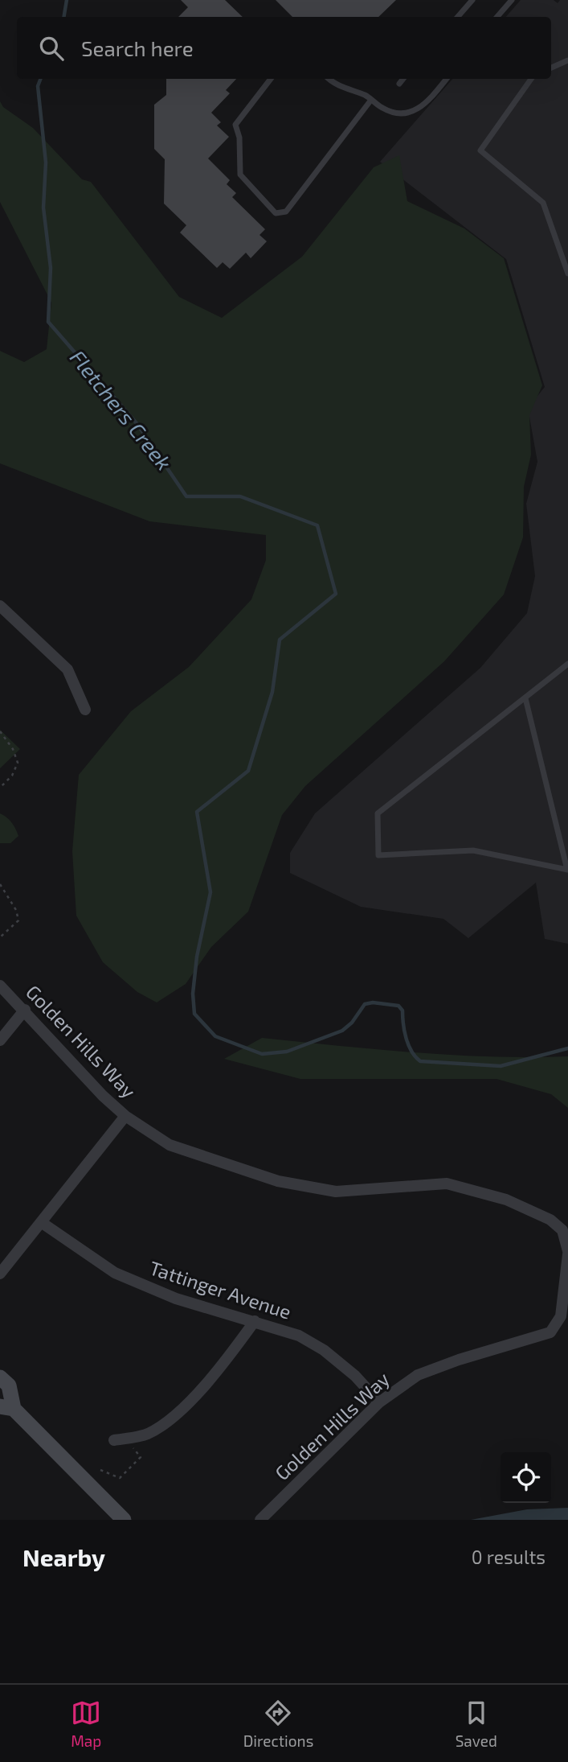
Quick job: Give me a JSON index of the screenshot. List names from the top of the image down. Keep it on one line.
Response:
{"streets":{"street":["Golden Hills Way","Tattinger Avenue"]},"crossings":[["Golden Hills Way","Tattinger Avenue"]],"water":["Fletchers Creek"],"page":{"search":"Search here","heading":["Nearby","0 results"],"nav":["Map","Directions","Saved"]}}
